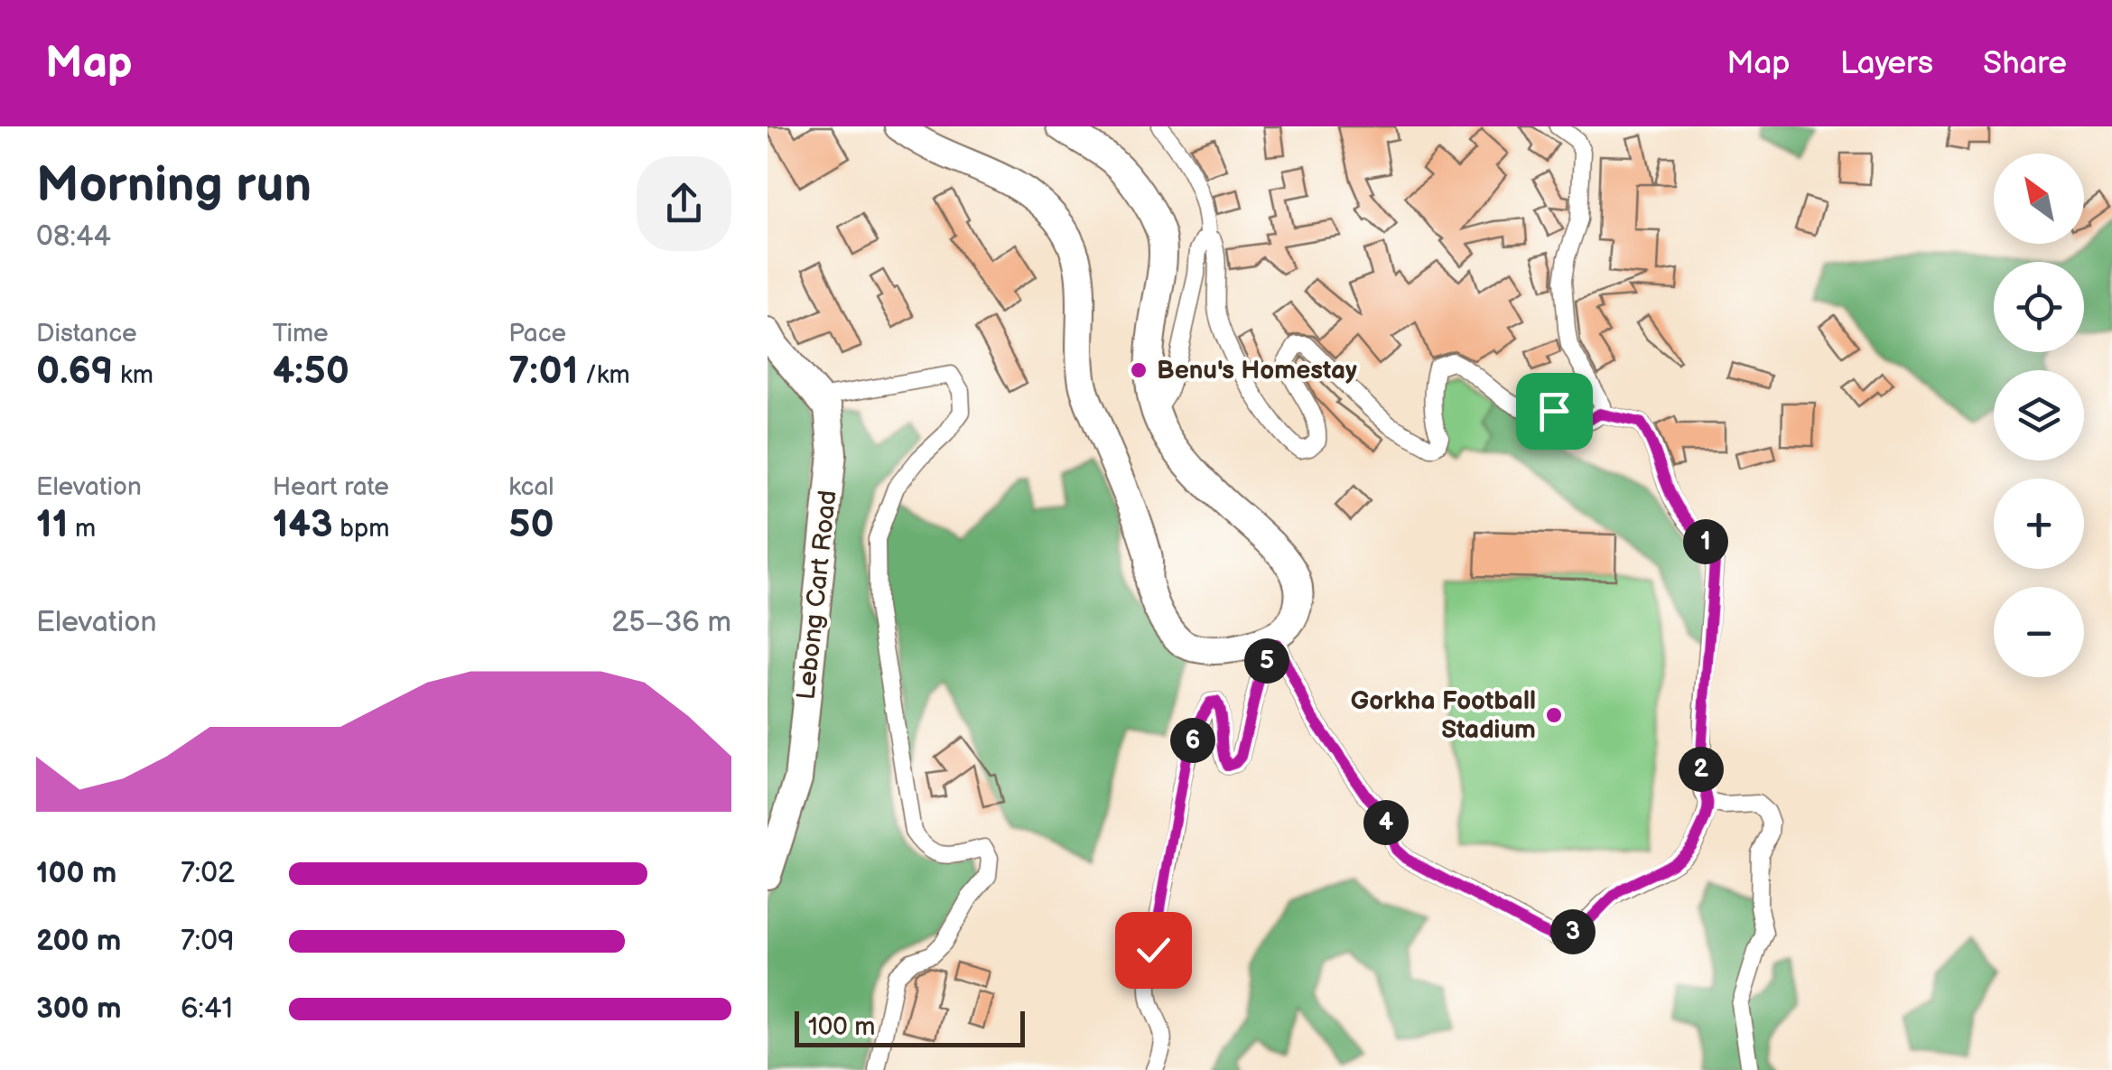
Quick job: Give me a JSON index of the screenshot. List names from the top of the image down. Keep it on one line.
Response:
{"streets":{"highway":["Lebong Cart Road"]},"places":["Benu's Homestay","Gorkha Football Stadium"],"scale_bar":"100 m","north":"top left","page":{"header":"Map","nav":["Map","Layers","Share"],"heading":["Morning run","08:44"],"map_buttons":["+","−"],"stats":[["Distance","0.69 km"],["Time","4:50"],["Pace","7:01 /km"],["Elevation","11 m"],["Heart rate","143 bpm"],["kcal","50"]],"pins":["1","5","6","2","4","3"],"chart":["Elevation","25–36 m"],"list":[{"name":"100 m","note":"7:02"},{"name":"200 m","note":"7:09"},{"name":"300 m","note":"6:41"}],"scale":"100 m"}}
